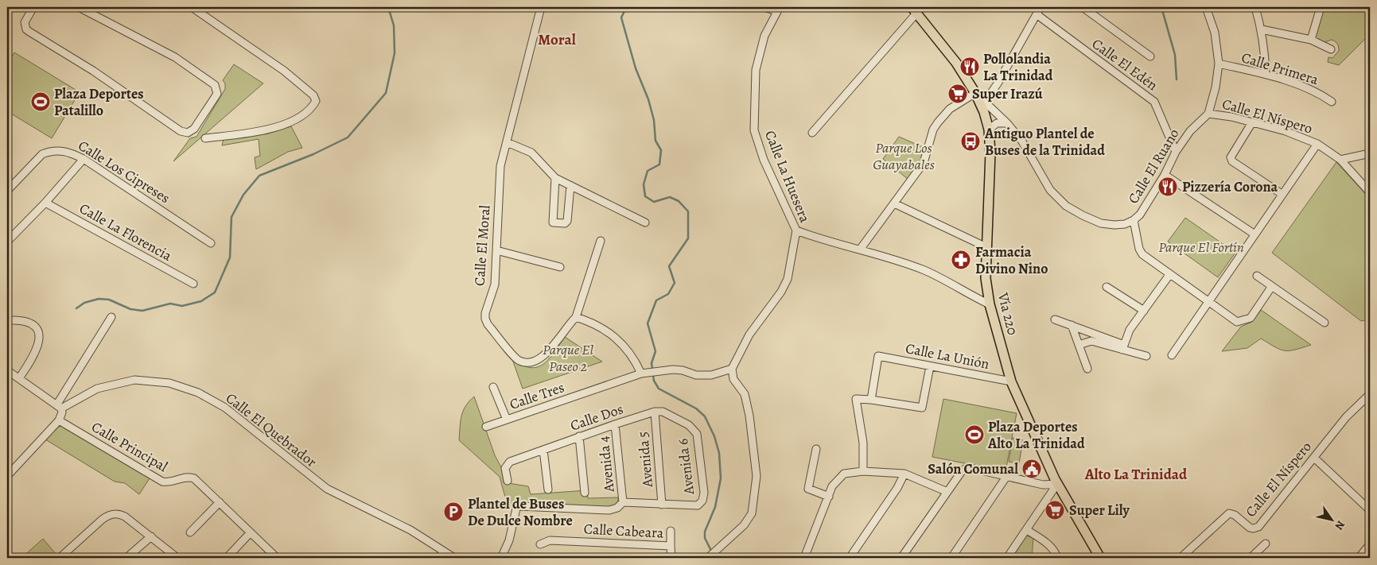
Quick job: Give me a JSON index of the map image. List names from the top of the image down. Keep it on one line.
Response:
{"streets":{"main road":["Vía 220"],"street":["Calle El Edén","Calle Primera","Calle El Níspero","Calle El Ruano","Calle Los Cipreses","Calle La Huesera","Calle La Florencia","Calle El Moral","Calle La Unión","Calle Tres","Calle Dos","Calle El Quebrador","Calle Principal","Avenida 5","Avenida 4","Avenida 6","Calle Cabeara"]},"crossings":[["Calle El Edén","Calle El Ruano"],["Calle El Níspero","Calle El Ruano"],["Calle El Ruano","Vía 220"],["Vía 220","Calle La Unión"],["Calle Dos","Avenida 5"],["Calle Dos","Avenida 4"],["Calle Dos","Avenida 6"],["Avenida 5","Avenida 6"]],"districts":["Moral","Alto La Trinidad"],"parks":["Parque Los Guayabales","Parque El Fortín","Parque El Paseo 2"],"places":{"restaurant":["Pollolandia La Trinidad","Pizzería Corona"],"supermarket":["Super Irazú","Super Lily"],"sports":["Plaza Deportes Patalillo","Plaza Deportes Alto La Trinidad"],"bus stop":["Antiguo Plantel de Buses de la Trinidad"],"pharmacy":["Farmacia Divino Nino"],"public building":["Salón Comunal"],"parking":["Plantel de Buses De Dulce Nombre"]},"north":"bottom right"}
